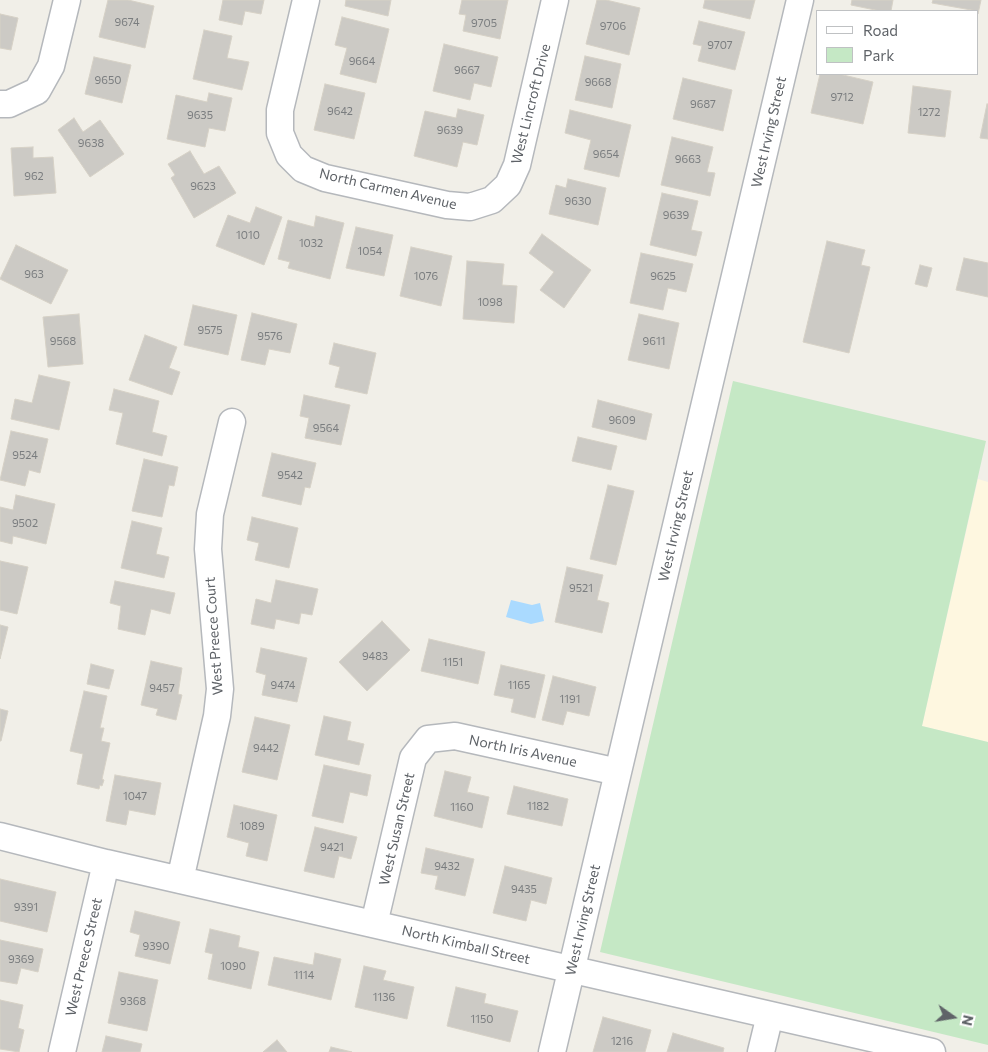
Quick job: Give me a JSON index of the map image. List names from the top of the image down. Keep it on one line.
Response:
{"streets":{"street":["West Lincroft Drive","West Irving Street","North Carmen Avenue","West Preece Court","North Iris Avenue","West Susan Street","North Kimball Street","West Preece Street"]},"crossings":[["West Lincroft Drive","North Carmen Avenue"],["West Irving Street","North Iris Avenue"],["West Irving Street","North Kimball Street"],["West Preece Court","North Kimball Street"],["North Iris Avenue","West Susan Street"],["West Susan Street","North Kimball Street"],["North Kimball Street","West Preece Street"]],"house_numbers":["9674","9705","9706","9707","9664","9667","9650","9668","9712","9687","9642","1272","9635","9639","9638","9654","9663","962","9623","9630","9639","1010","1032","1054","963","1076","9625","1098","9575","9576","9568","9611","9609","9564","9524","9542","9502","9521","9483","1151","9474","1165","9457","1191","9442","1047","1182","1160","1089","9421","9432","9435","9391","9390","9369","1090","1114","1136","9368","1150","1216"],"legend":["Road","Park"],"north":"right"}
